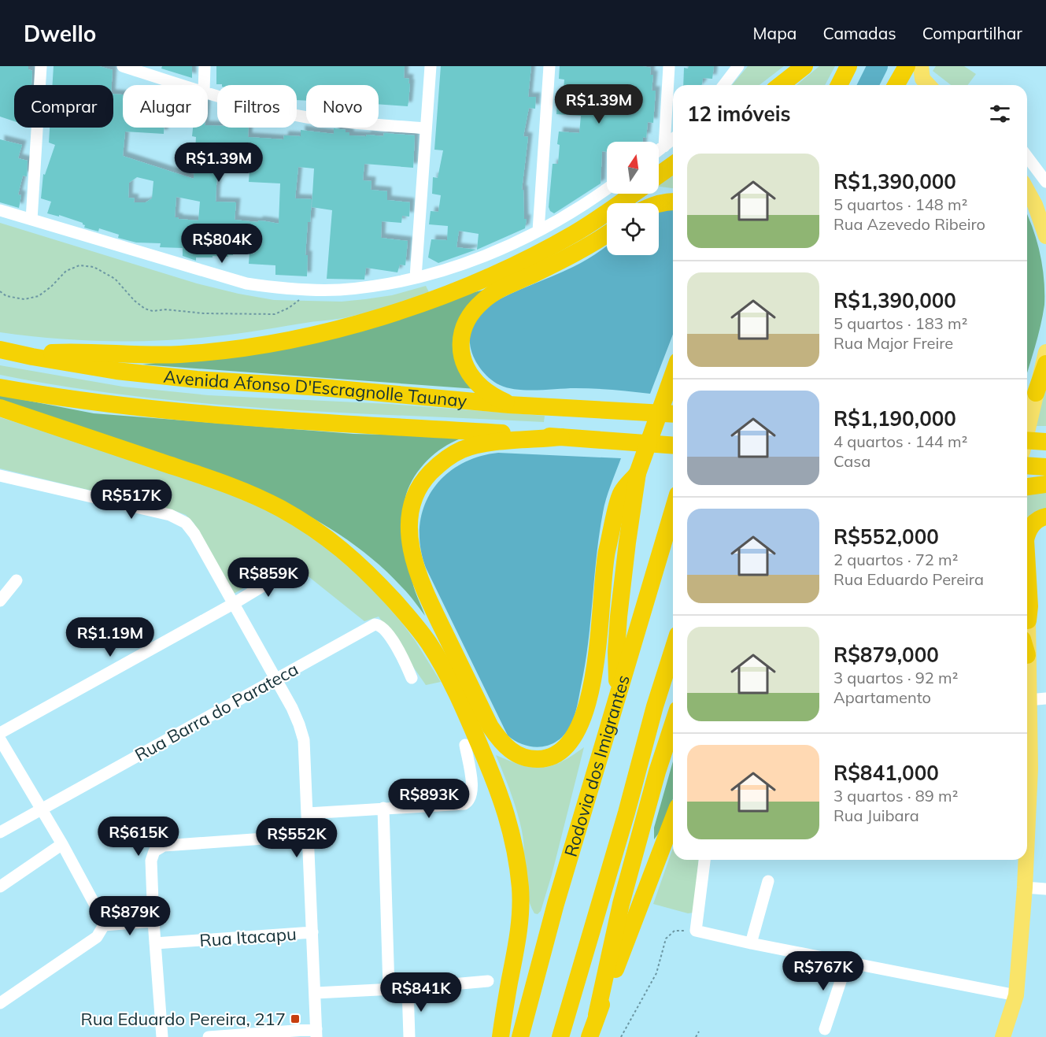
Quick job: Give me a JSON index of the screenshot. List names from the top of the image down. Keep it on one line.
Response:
{"streets":{"highway":["Avenida Afonso D'Escragnolle Taunay","Rodovia dos Imigrantes"],"street":["Rua Barra do Parateca","Rua Itacapu"]},"places":{"transit":["Rua Eduardo Pereira, 217"]},"north":"top","page":{"header":"Dwello","nav":["Mapa","Camadas","Compartilhar"],"price":["R$1.39M","R$1.39M","R$804K","R$517K","R$859K","R$1.19M","R$893K","R$615K","R$552K","R$879K","R$767K","R$841K"],"chip":["Comprar","Alugar","Filtros","Novo"],"heading":"12 imóveis","list":[{"name":"R$1,390,000","note":"5 quartos · 148 m² · Rua Azevedo Ribeiro"},{"name":"R$1,390,000","note":"5 quartos · 183 m² · Rua Major Freire"},{"name":"R$1,190,000","note":"4 quartos · 144 m² · Casa"},{"name":"R$552,000","note":"2 quartos · 72 m² · Rua Eduardo Pereira"},{"name":"R$879,000","note":"3 quartos · 92 m² · Apartamento"},{"name":"R$841,000","note":"3 quartos · 89 m² · Rua Juibara"}]}}
